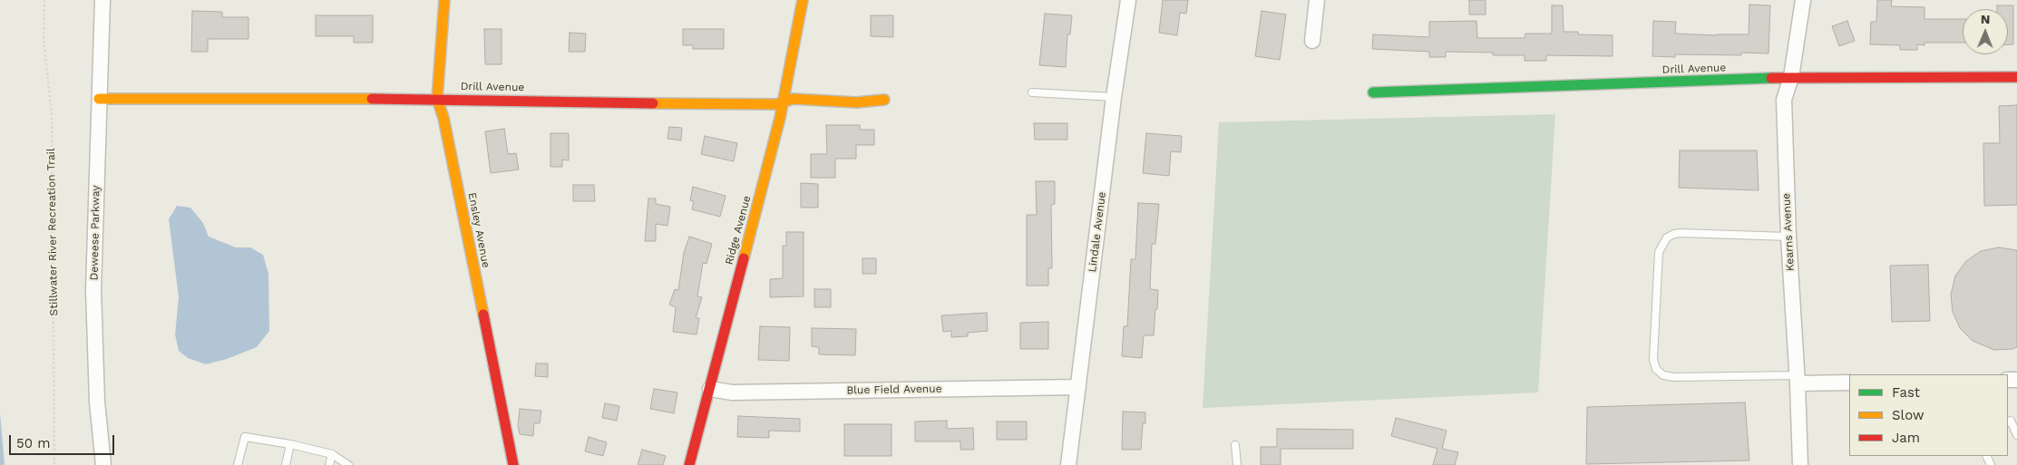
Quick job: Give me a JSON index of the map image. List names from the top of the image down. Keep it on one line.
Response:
{"streets":{"street":["Drill Avenue","Ensley Avenue","Ridge Avenue","Lindale Avenue","Kearns Avenue","Deweese Parkway","Blue Field Avenue"],"path":["Stillwater River Recreation Trail"]},"crossings":[["Drill Avenue","Ensley Avenue"],["Drill Avenue","Ridge Avenue"],["Drill Avenue","Kearns Avenue"],["Drill Avenue","Deweese Parkway"],["Ridge Avenue","Blue Field Avenue"],["Lindale Avenue","Blue Field Avenue"]],"legend":["Fast","Slow","Jam"],"scale_bar":"50 m","north":"top"}
